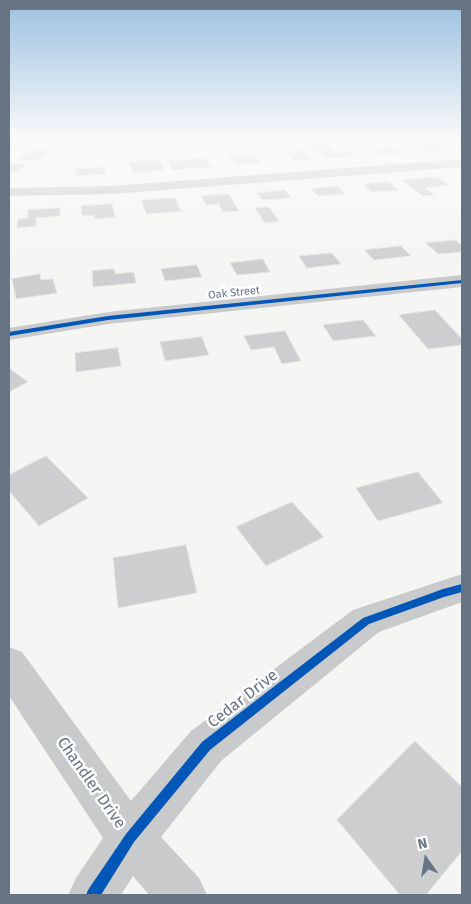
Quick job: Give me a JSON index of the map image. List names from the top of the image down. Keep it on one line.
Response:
{"streets":{"street":["Oak Street","Cedar Drive","Chandler Drive"]},"crossings":[["Cedar Drive","Chandler Drive"]],"north":"top"}
